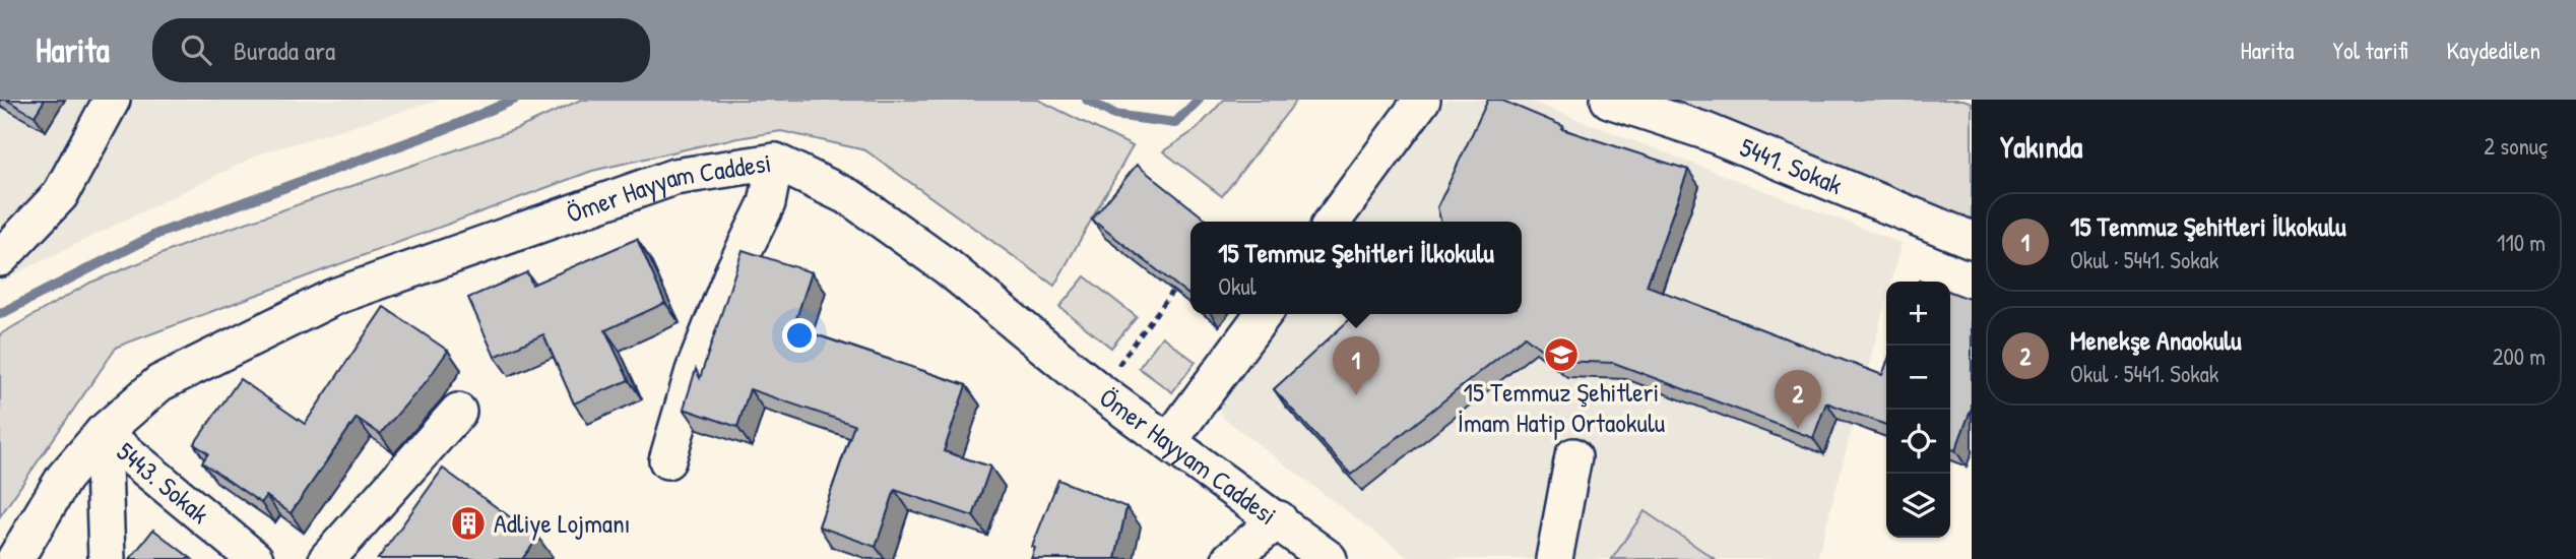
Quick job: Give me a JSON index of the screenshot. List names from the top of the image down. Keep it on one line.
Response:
{"streets":{"street":["5441. Sokak","Ömer Hayyam Caddesi","5443. Sokak"]},"crossings":[["Ömer Hayyam Caddesi","5443. Sokak"]],"places":{"school or university":["15 Temmuz Şehitleri İmam Hatip Ortaokulu"],"building":["Adliye Lojmanı"]},"page":{"header":"Harita","search":"Burada ara","nav":["Harita","Yol tarifi","Kaydedilen"],"heading":["Yakında","2 sonuç"],"list":[{"mark":"1","name":"15 Temmuz Şehitleri İlkokulu","note":"Okul · 5441. Sokak","value":"110 m"},{"mark":"2","name":"Menekşe Anaokulu","note":"Okul · 5441. Sokak","value":"200 m"}],"popup":["15 Temmuz Şehitleri İlkokulu","Okul"],"map_buttons":["+","−"],"pins":["1","2"]}}
